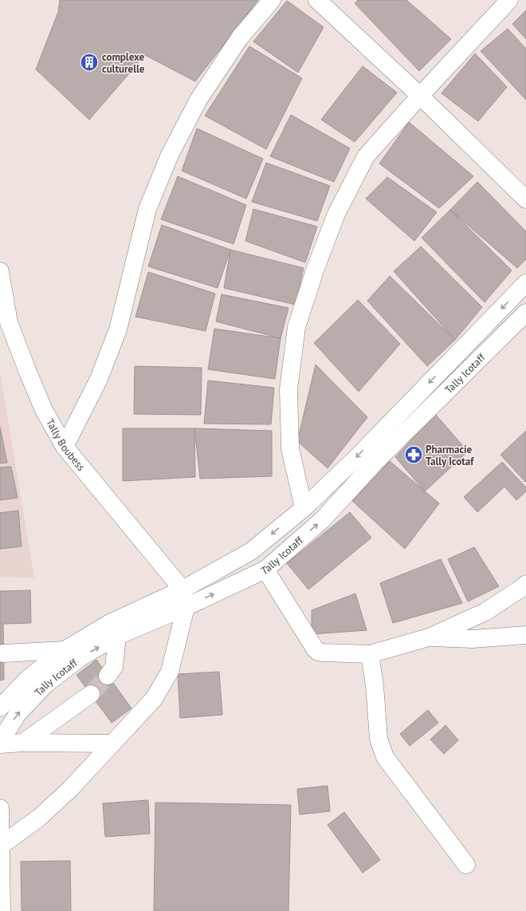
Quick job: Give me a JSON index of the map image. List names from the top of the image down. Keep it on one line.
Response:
{"streets":{"street":["Tally Icotaff","Tally Boubess"]},"crossings":[["Tally Icotaff","Tally Boubess"]],"places":{"building":["complexe culturelle"],"pharmacy":["Pharmacie Tally Icotaf"]}}
